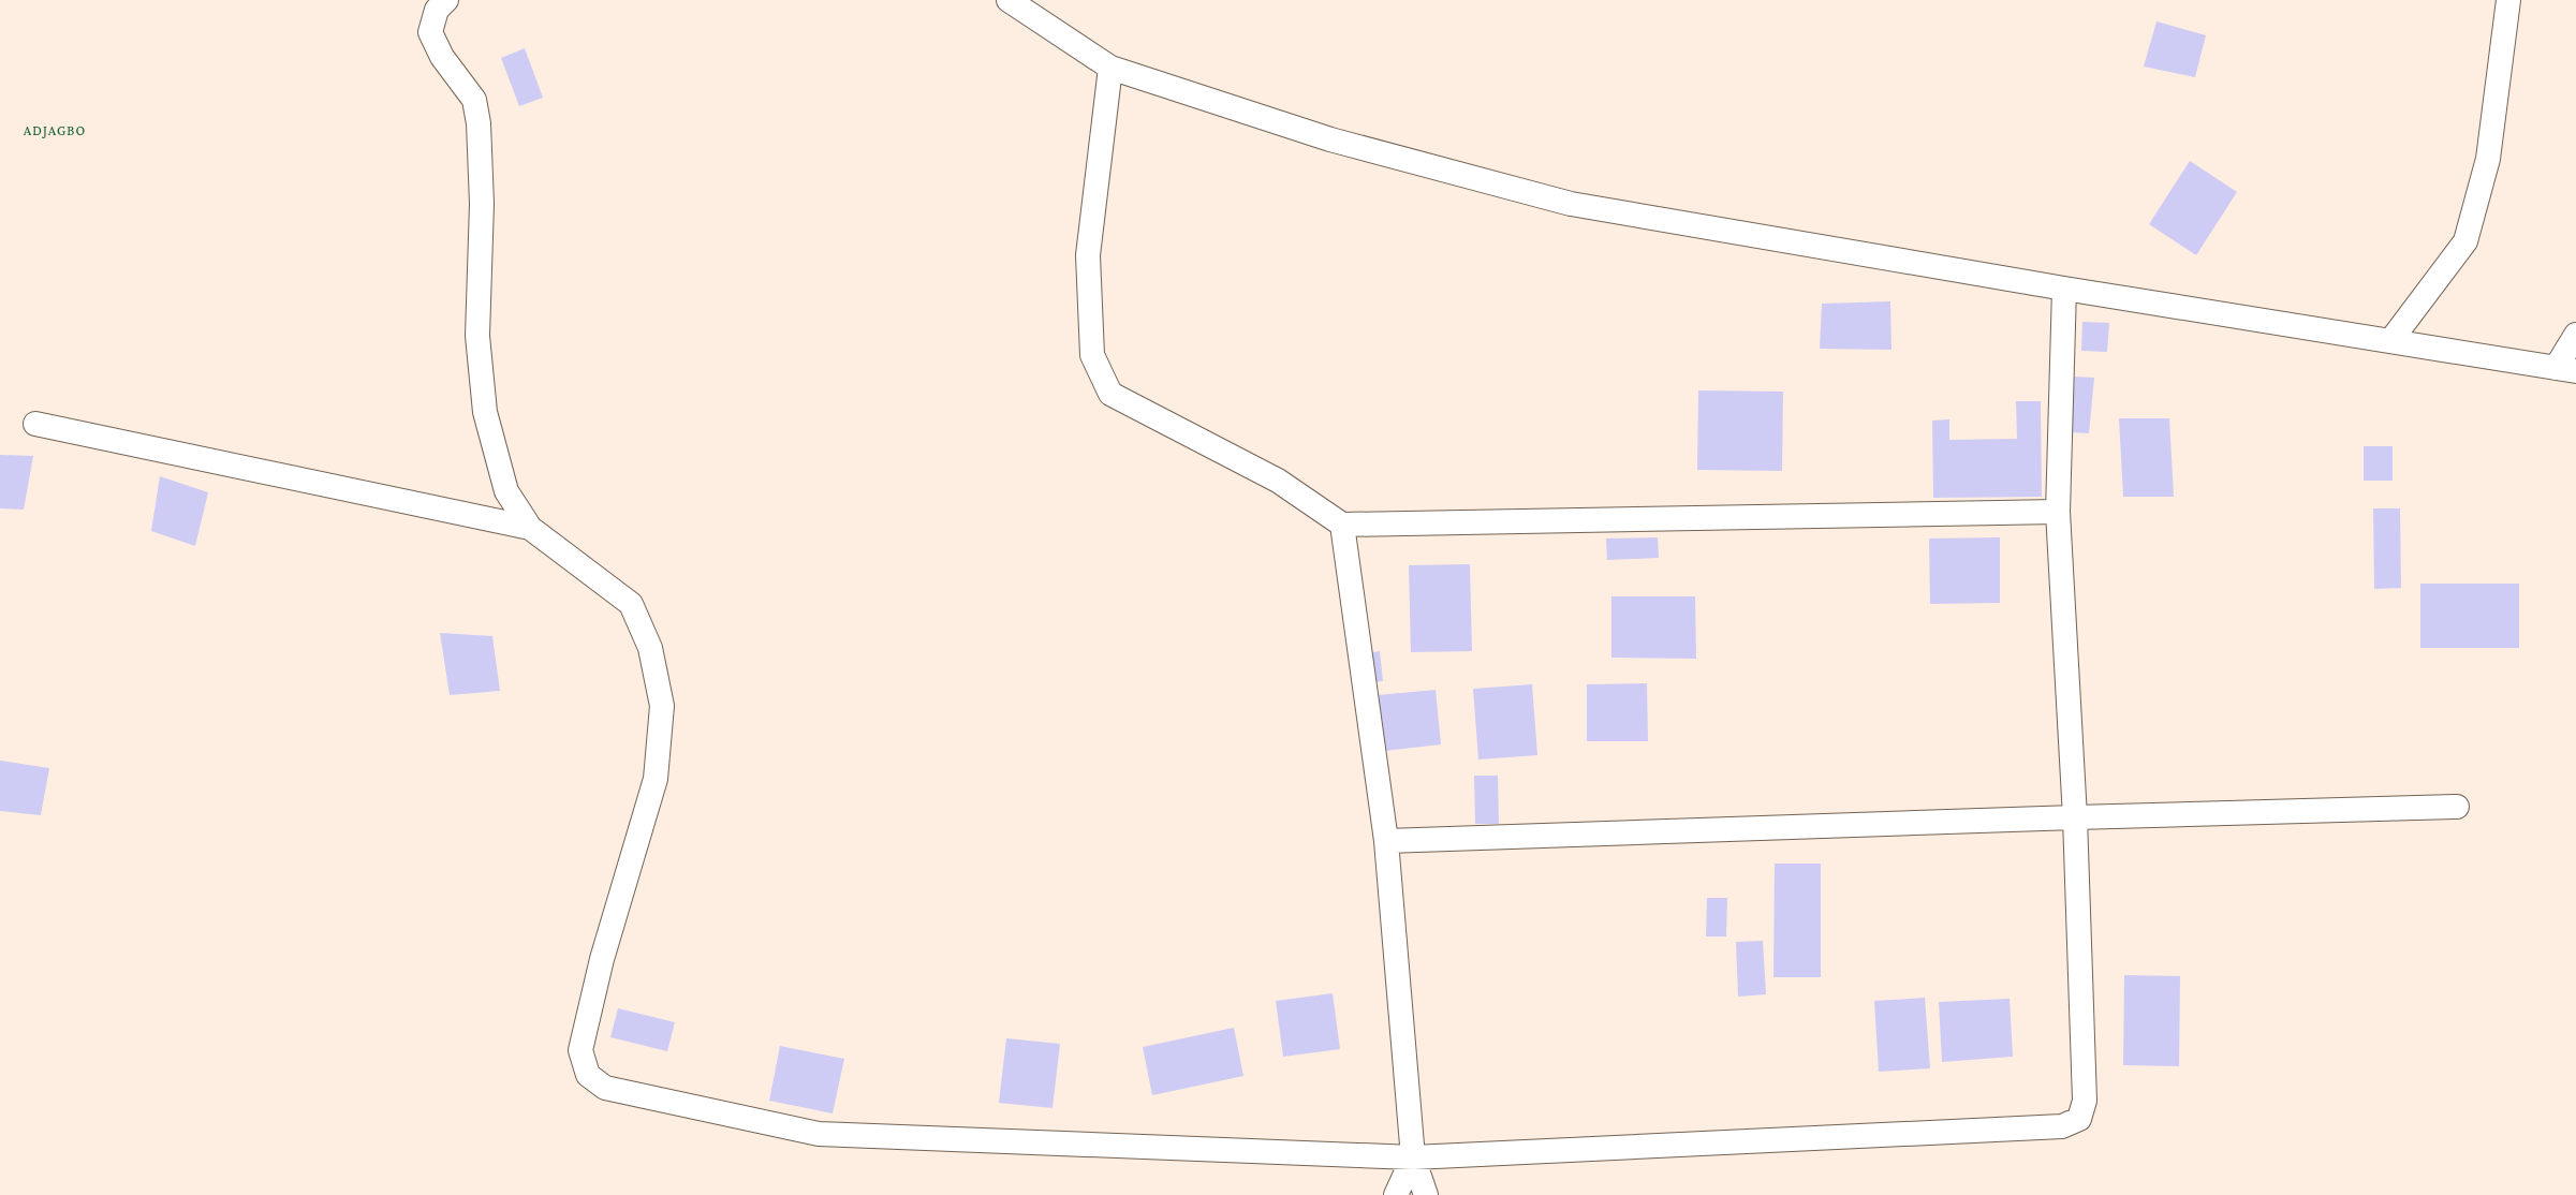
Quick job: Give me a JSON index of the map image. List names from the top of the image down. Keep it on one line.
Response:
{"districts":["ADJAGBO"]}
